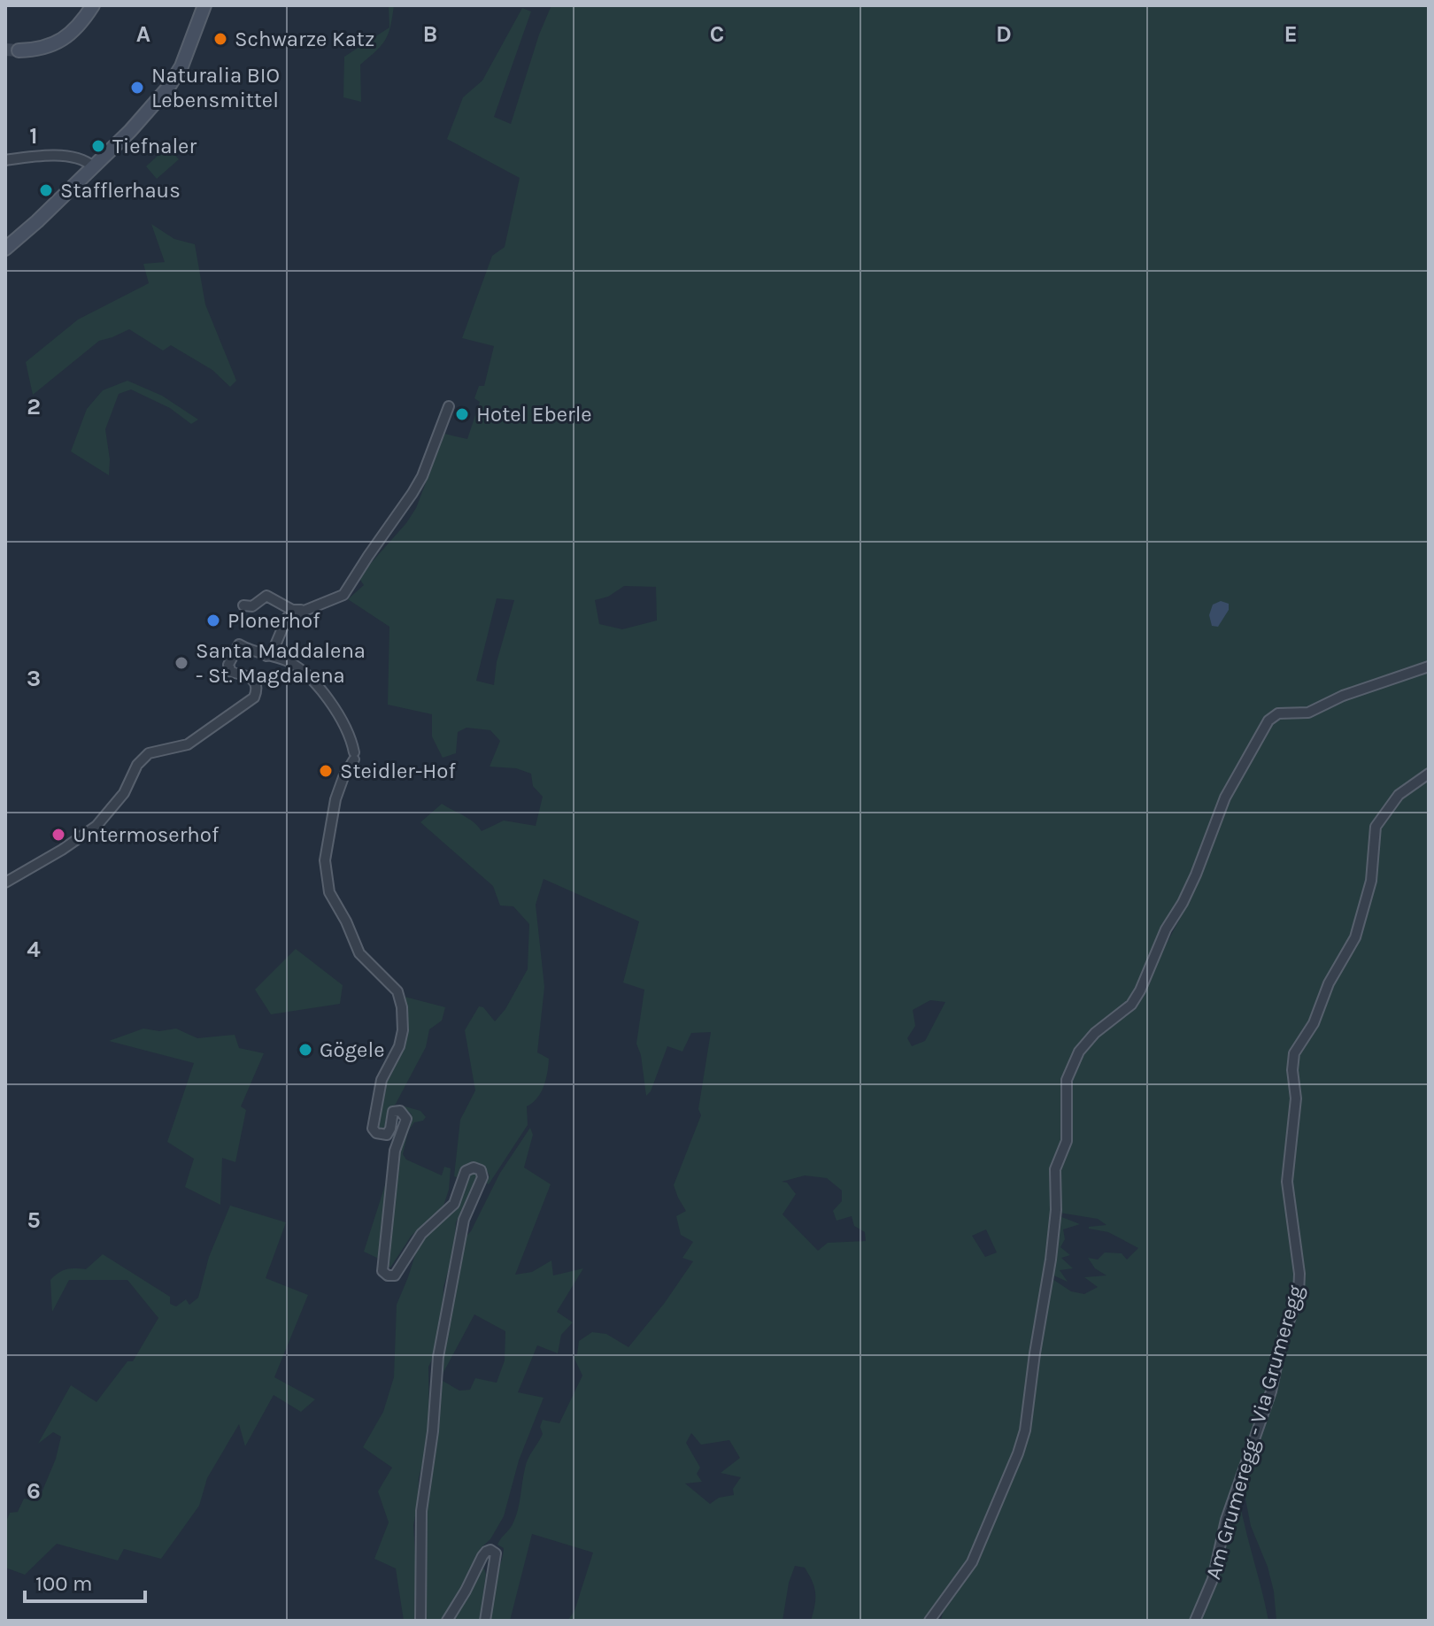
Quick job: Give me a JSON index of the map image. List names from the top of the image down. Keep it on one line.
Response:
{"streets":{"street":["Am Grumeregg - Via Grumeregg"]},"places":["Schwarze Katz","Naturalia BIO Lebensmittel","Tiefnaler","Stafflerhaus","Hotel Eberle","Plonerhof","Santa Maddalena - St. Magdalena","Steidler-Hof","Untermoserhof","Gögele"],"scale_bar":"100 m","grid":{"columns":["A","B","C","D","E"],"rows":["1","2","3","4","5","6"]}}
